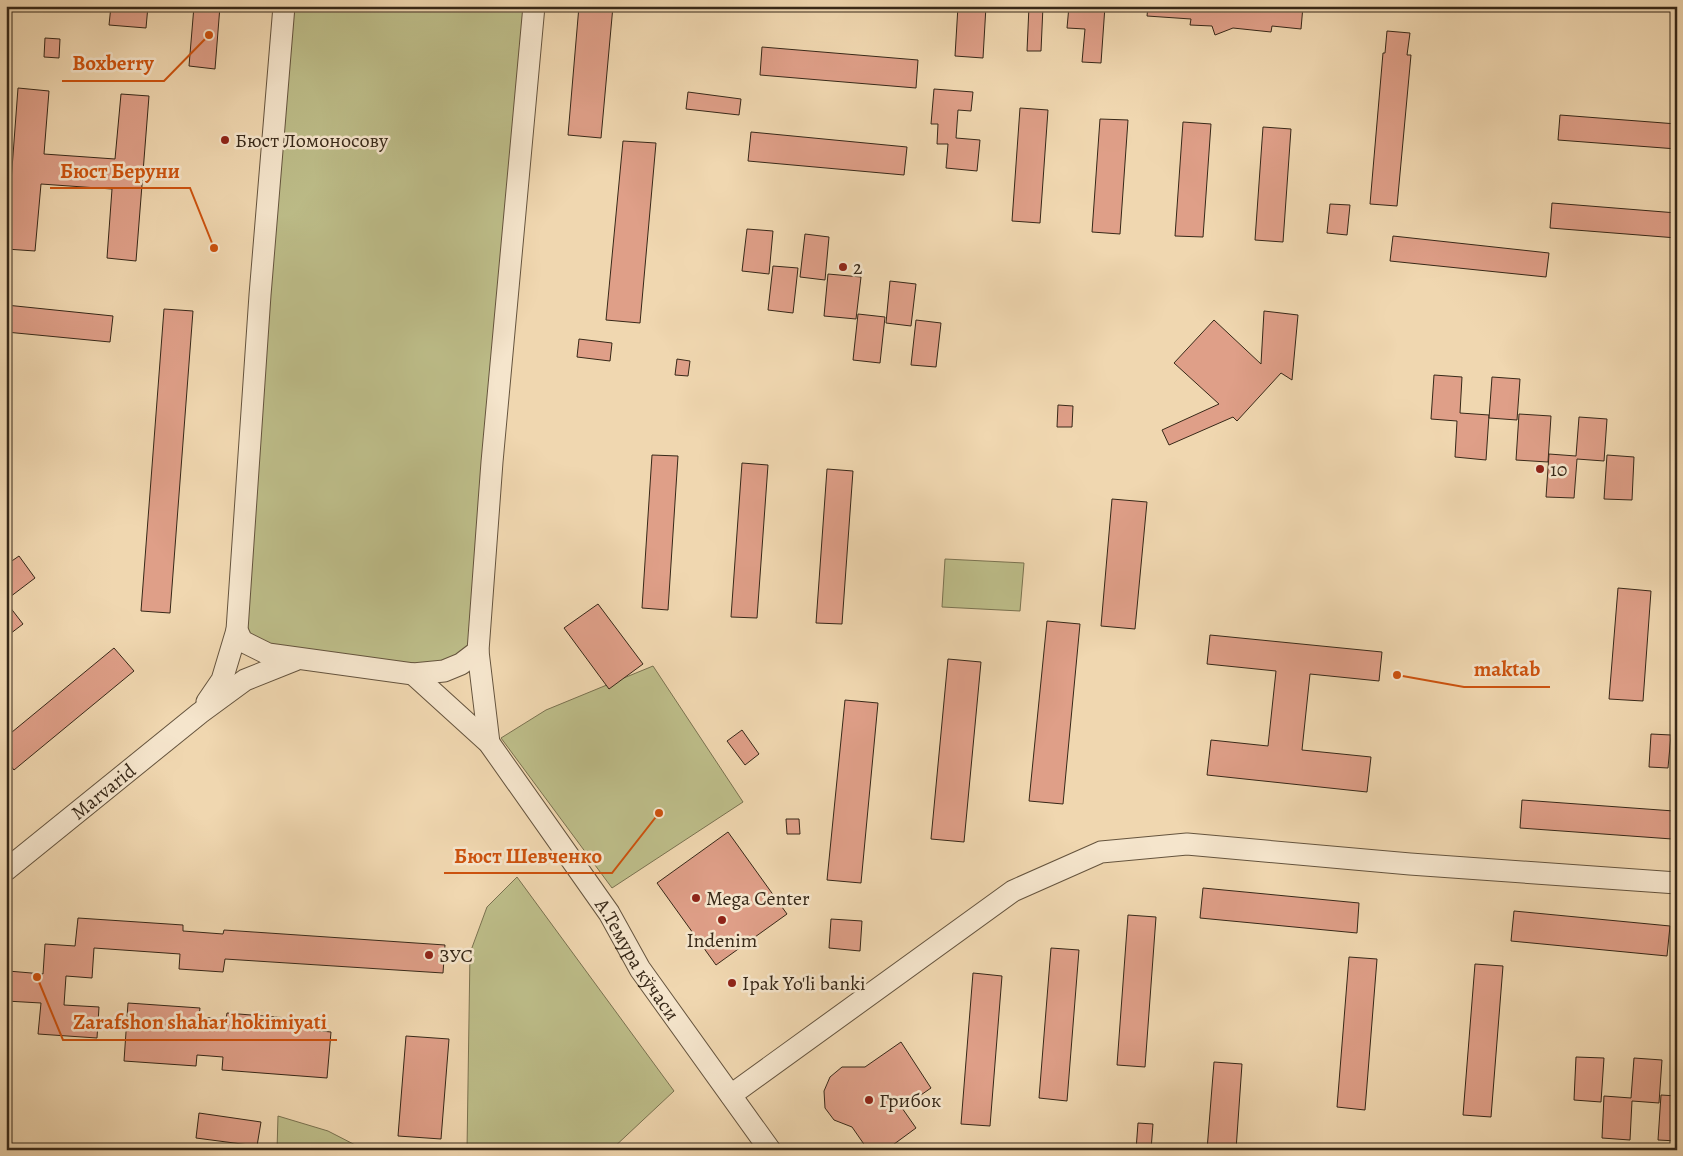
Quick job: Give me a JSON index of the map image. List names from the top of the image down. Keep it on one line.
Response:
{"streets":{"street":["Marvarid","А.Темура кўчаси"]},"places":["Boxberry","Бюст Ломоносову","Бюст Беруни","2","10","maktab","Бюст Шевченко","Mega Center","Indenim","ЗУС","Zarafshon shahar hokimiyati","Ipak Yo'li banki","Грибок"]}
